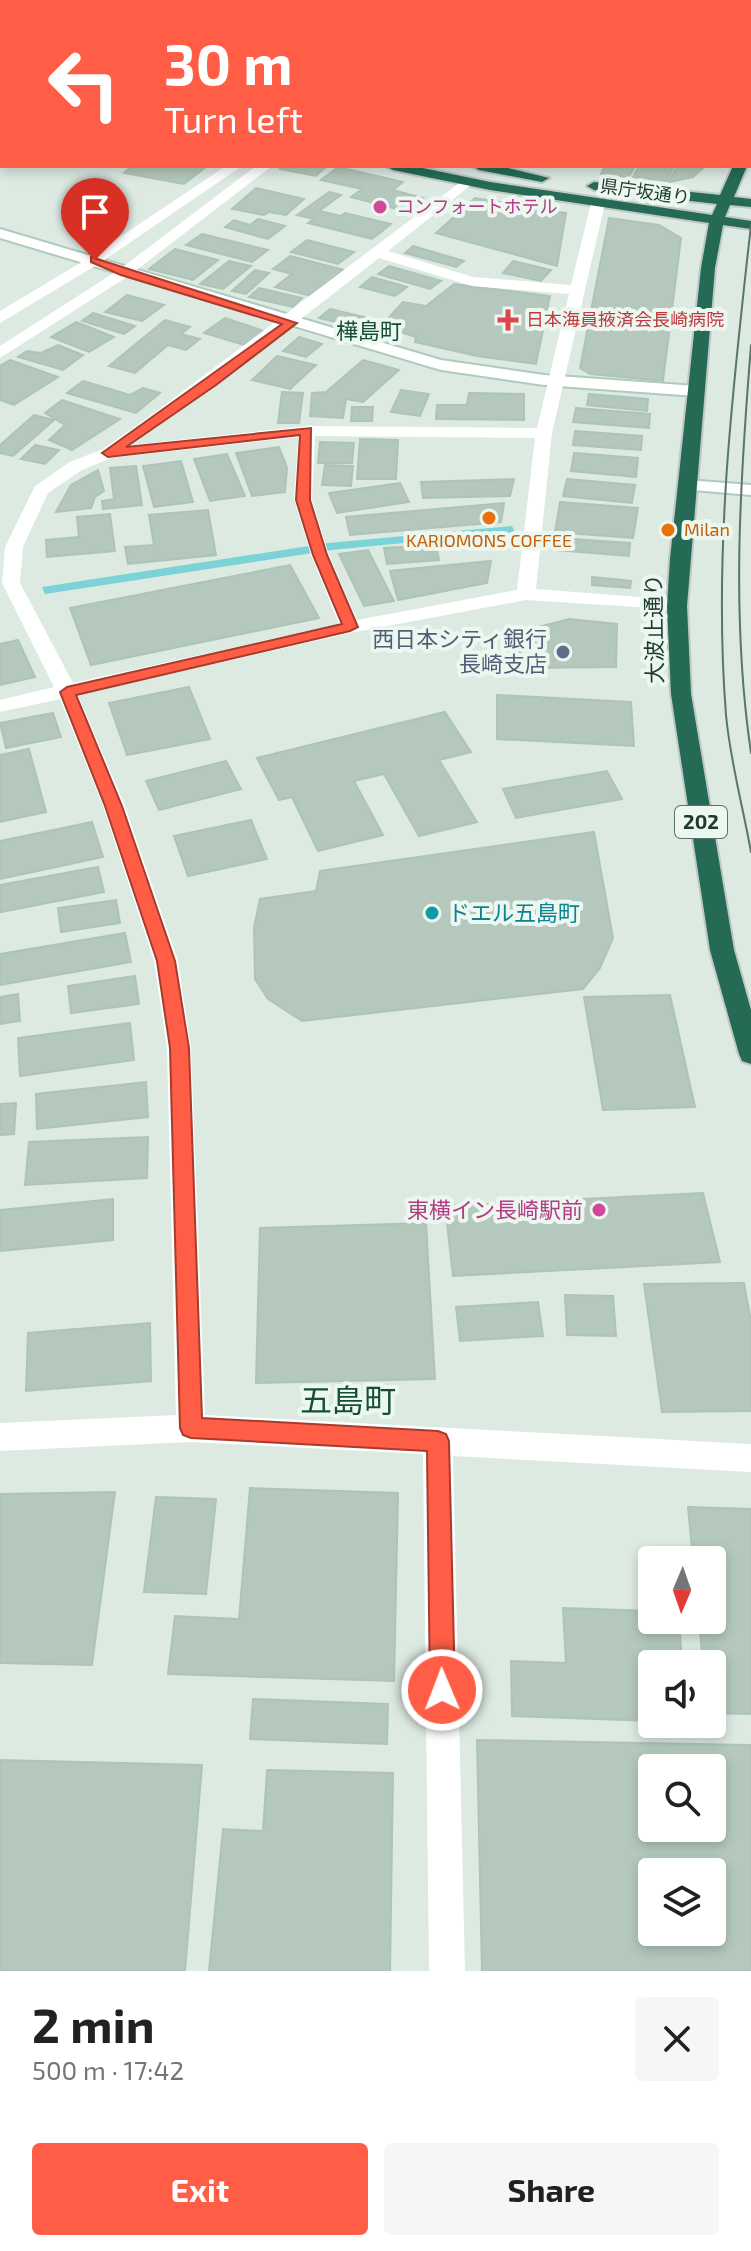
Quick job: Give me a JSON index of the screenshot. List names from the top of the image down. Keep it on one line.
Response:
{"streets":{"highway":["県庁坂通り","大波止通り","202"]},"crossings":[["県庁坂通り","大波止通り"]],"districts":["樺島町","五島町"],"places":{"other":["コンフォートホテル","KARIOMONS COFFEE","Milan","西日本シティ銀行 長崎支店","ドエル五島町","東横イン長崎駅前"],"health":["日本海員掖済会長崎病院"]},"north":"bottom","page":{"turn":["30 m","Turn left"],"heading":["2 min","500 m · 17:42"],"buttons":["Exit","Share"]}}
